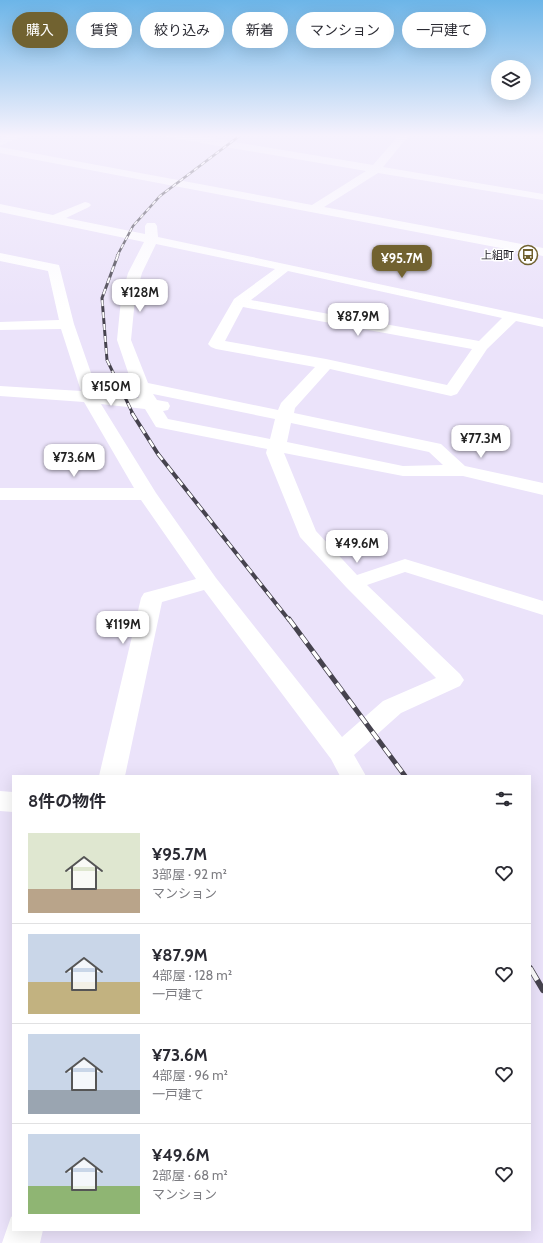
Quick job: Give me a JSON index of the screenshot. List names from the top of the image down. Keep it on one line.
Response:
{"places":{"bus stop":["上組町"]},"page":{"chip":["購入","賃貸","絞り込み","新着","マンション","一戸建て"],"price":["¥95.7M","¥128M","¥87.9M","¥150M","¥77.3M","¥73.6M","¥49.6M","¥119M"],"heading":"8件の物件","list":[{"name":"¥95.7M","note":"3部屋 · 92 m² · マンション"},{"name":"¥87.9M","note":"4部屋 · 128 m² · 一戸建て"},{"name":"¥73.6M","note":"4部屋 · 96 m² · 一戸建て"},{"name":"¥49.6M","note":"2部屋 · 68 m² · マンション"}]}}
